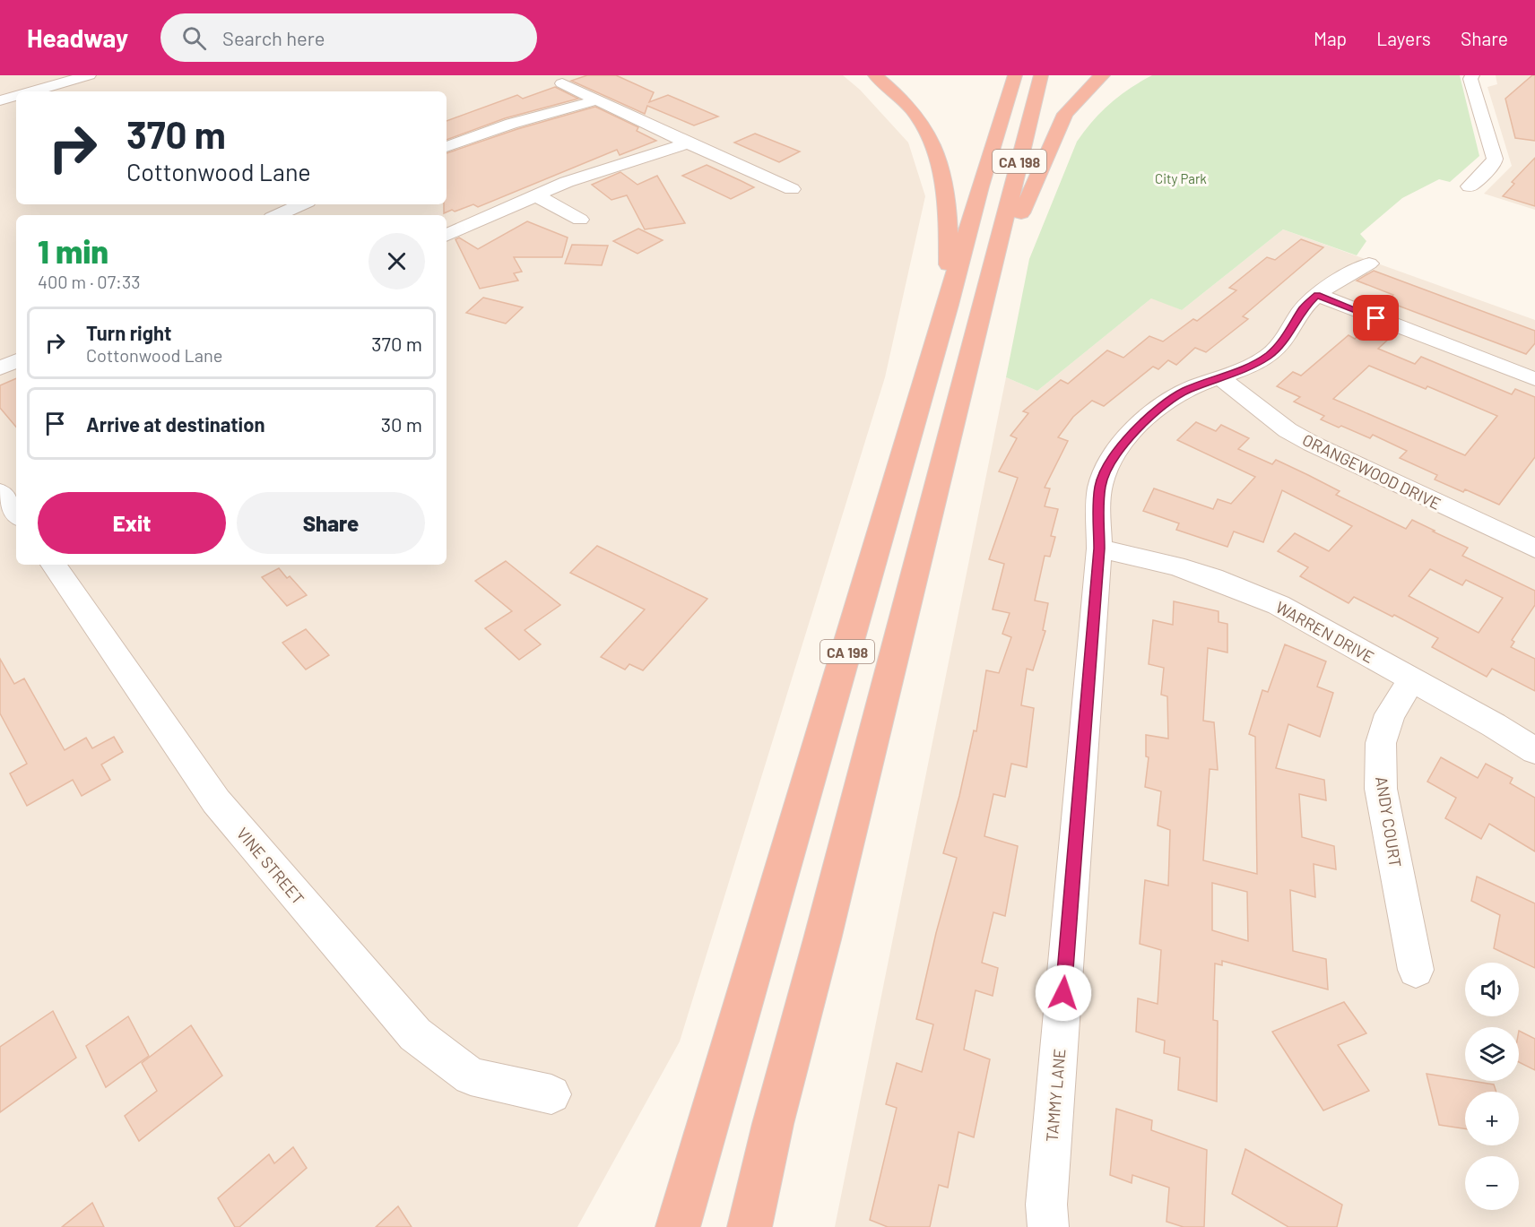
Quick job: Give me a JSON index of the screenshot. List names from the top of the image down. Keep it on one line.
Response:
{"streets":{"highway":["CA 198"],"street":["ORANGEWOOD DRIVE","WARREN DRIVE","ANDY COURT","VINE STREET","TAMMY LANE"]},"crossings":[["ORANGEWOOD DRIVE","TAMMY LANE"],["WARREN DRIVE","ANDY COURT"],["WARREN DRIVE","TAMMY LANE"]],"parks":["City Park"],"page":{"header":"Headway","search":"Search here","nav":["Map","Layers","Share"],"turn":["370 m","Cottonwood Lane"],"heading":["1 min","400 m · 07:33"],"list":[{"name":"Turn right","note":"Cottonwood Lane","value":"370 m"},{"name":"Arrive at destination","value":"30 m"}],"buttons":["Exit","Share"],"map_buttons":["+","−"]}}
